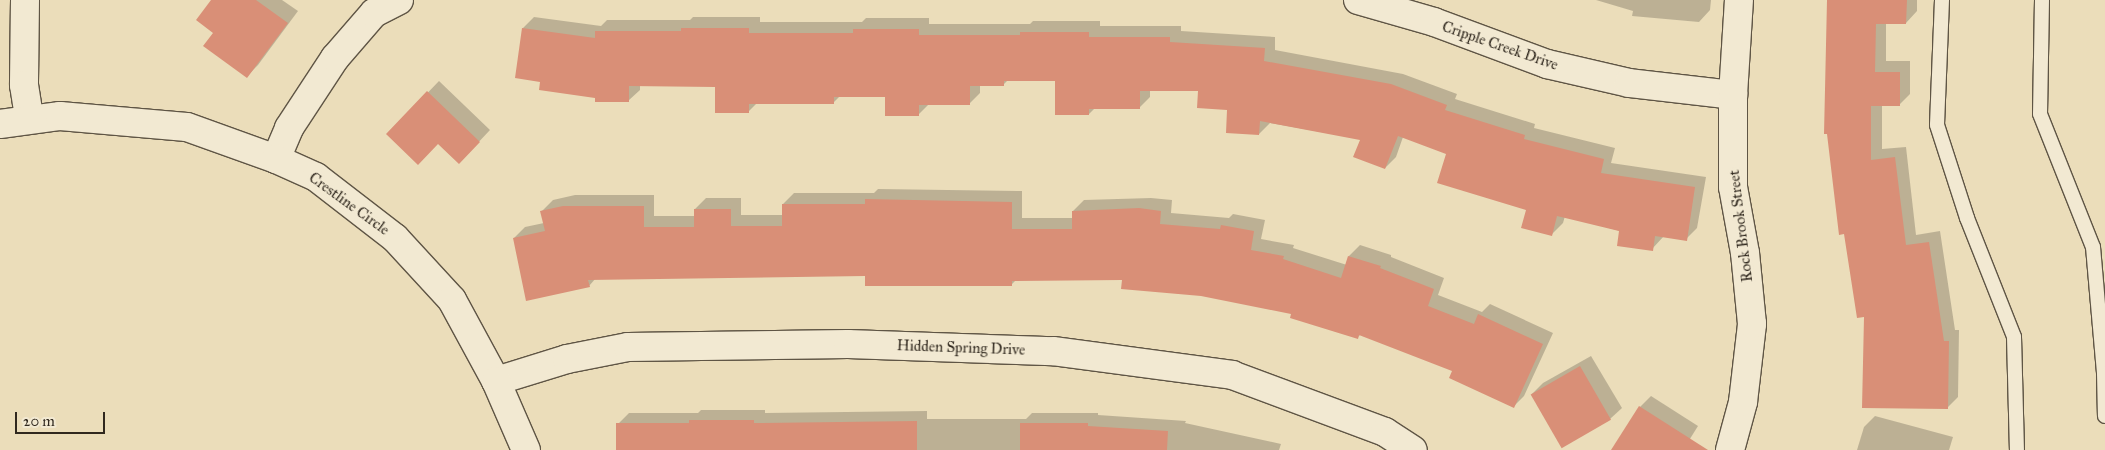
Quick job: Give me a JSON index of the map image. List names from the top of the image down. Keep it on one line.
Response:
{"streets":{"street":["Cripple Creek Drive","Crestline Circle","Rock Brook Street","Hidden Spring Drive"]},"crossings":[["Cripple Creek Drive","Rock Brook Street"],["Crestline Circle","Hidden Spring Drive"]],"scale_bar":"20 m"}
